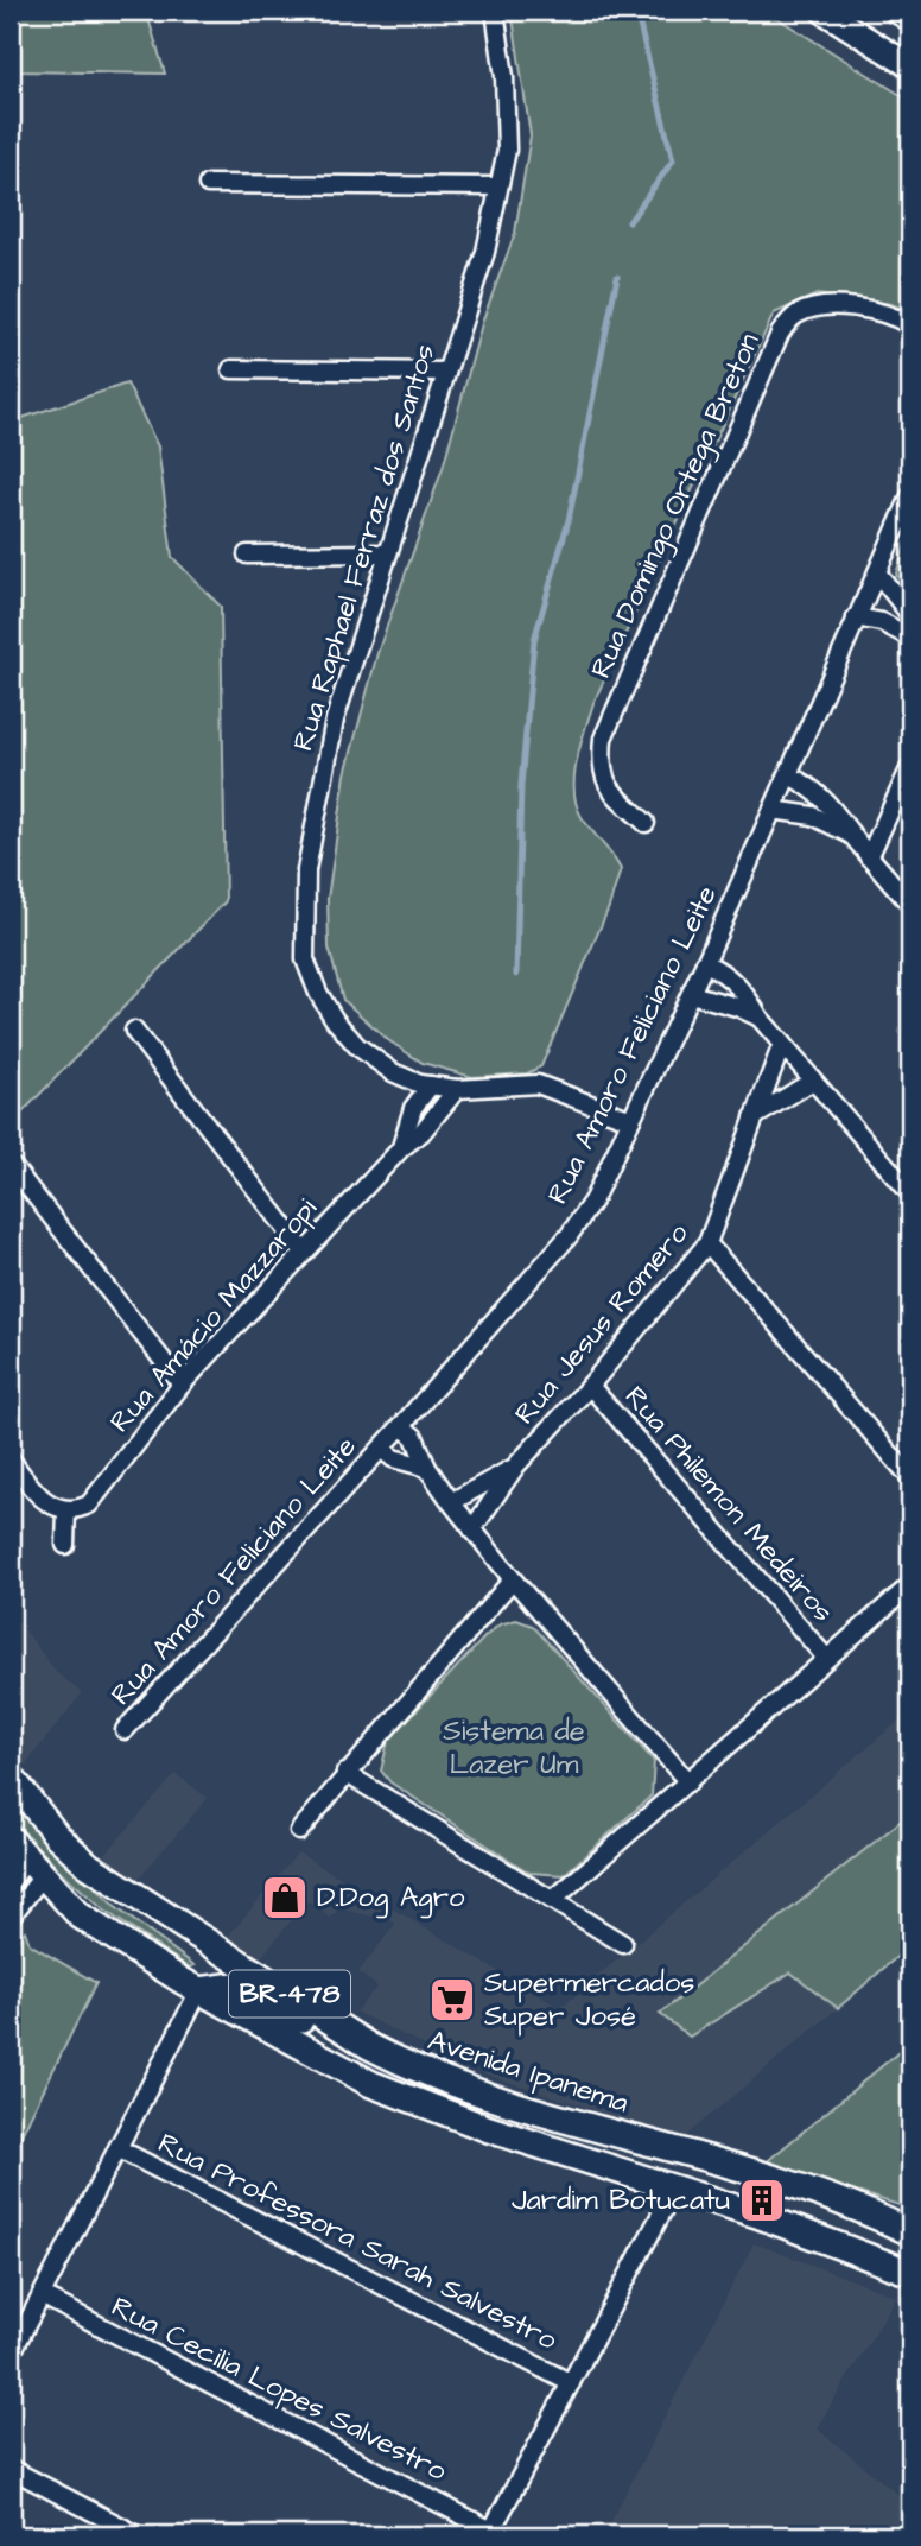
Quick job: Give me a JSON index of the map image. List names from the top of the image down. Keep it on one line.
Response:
{"streets":{"main road":["BR-478","Avenida Ipanema"],"street":["Rua Domingo Ortega Breton","Rua Raphael Ferraz dos Santos","Rua Amoro Feliciano Leite","Rua Amácio Mazzaropi","Rua Jesus Romero","Rua Philemon Medeiros","Rua Professora Sarah Salvestro","Rua Cecilia Lopes Salvestro"]},"crossings":[["Rua Raphael Ferraz dos Santos","Rua Amoro Feliciano Leite"],["Rua Raphael Ferraz dos Santos","Rua Amácio Mazzaropi"],["Rua Jesus Romero","Rua Philemon Medeiros"]],"parks":["Sistema de Lazer Um"],"places":{"shop":["D.Dog Agro"],"supermarket":["Supermercados Super José"],"building":["Jardim Botucatu"]}}
